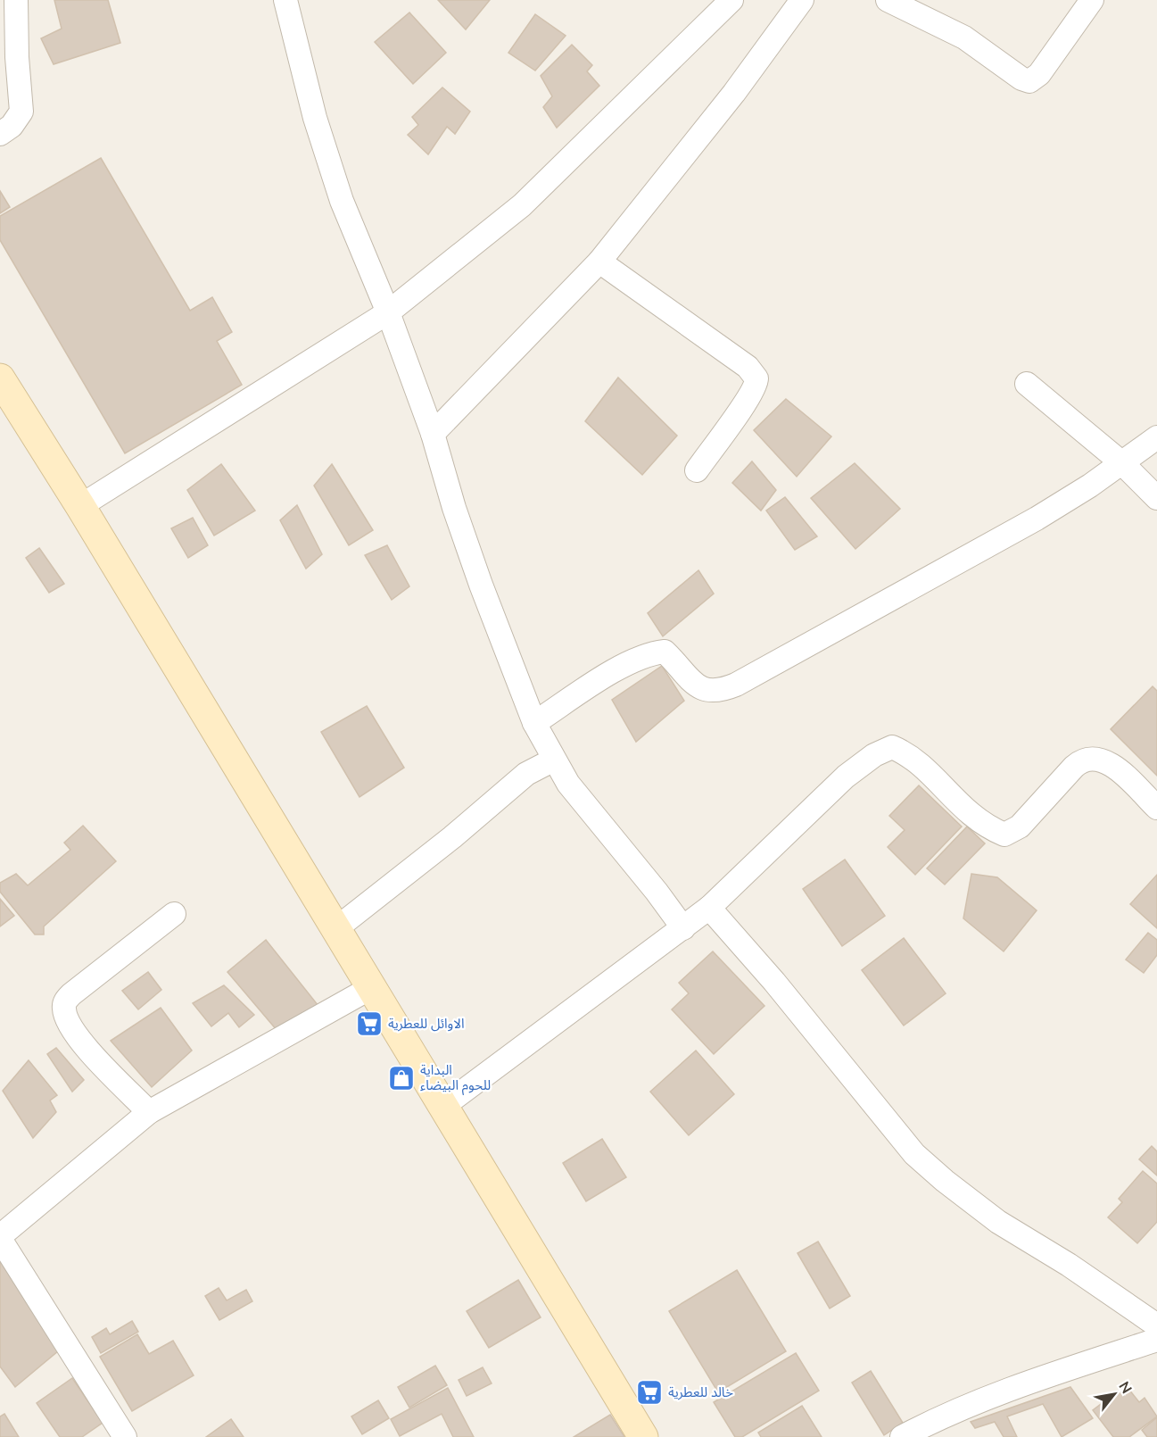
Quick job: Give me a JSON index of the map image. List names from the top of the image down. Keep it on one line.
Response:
{"places":{"supermarket":["الاوائل للعطرية","خالد للعطرية"],"shop":["البداية للحوم البيضاء"]},"north":"top right"}
